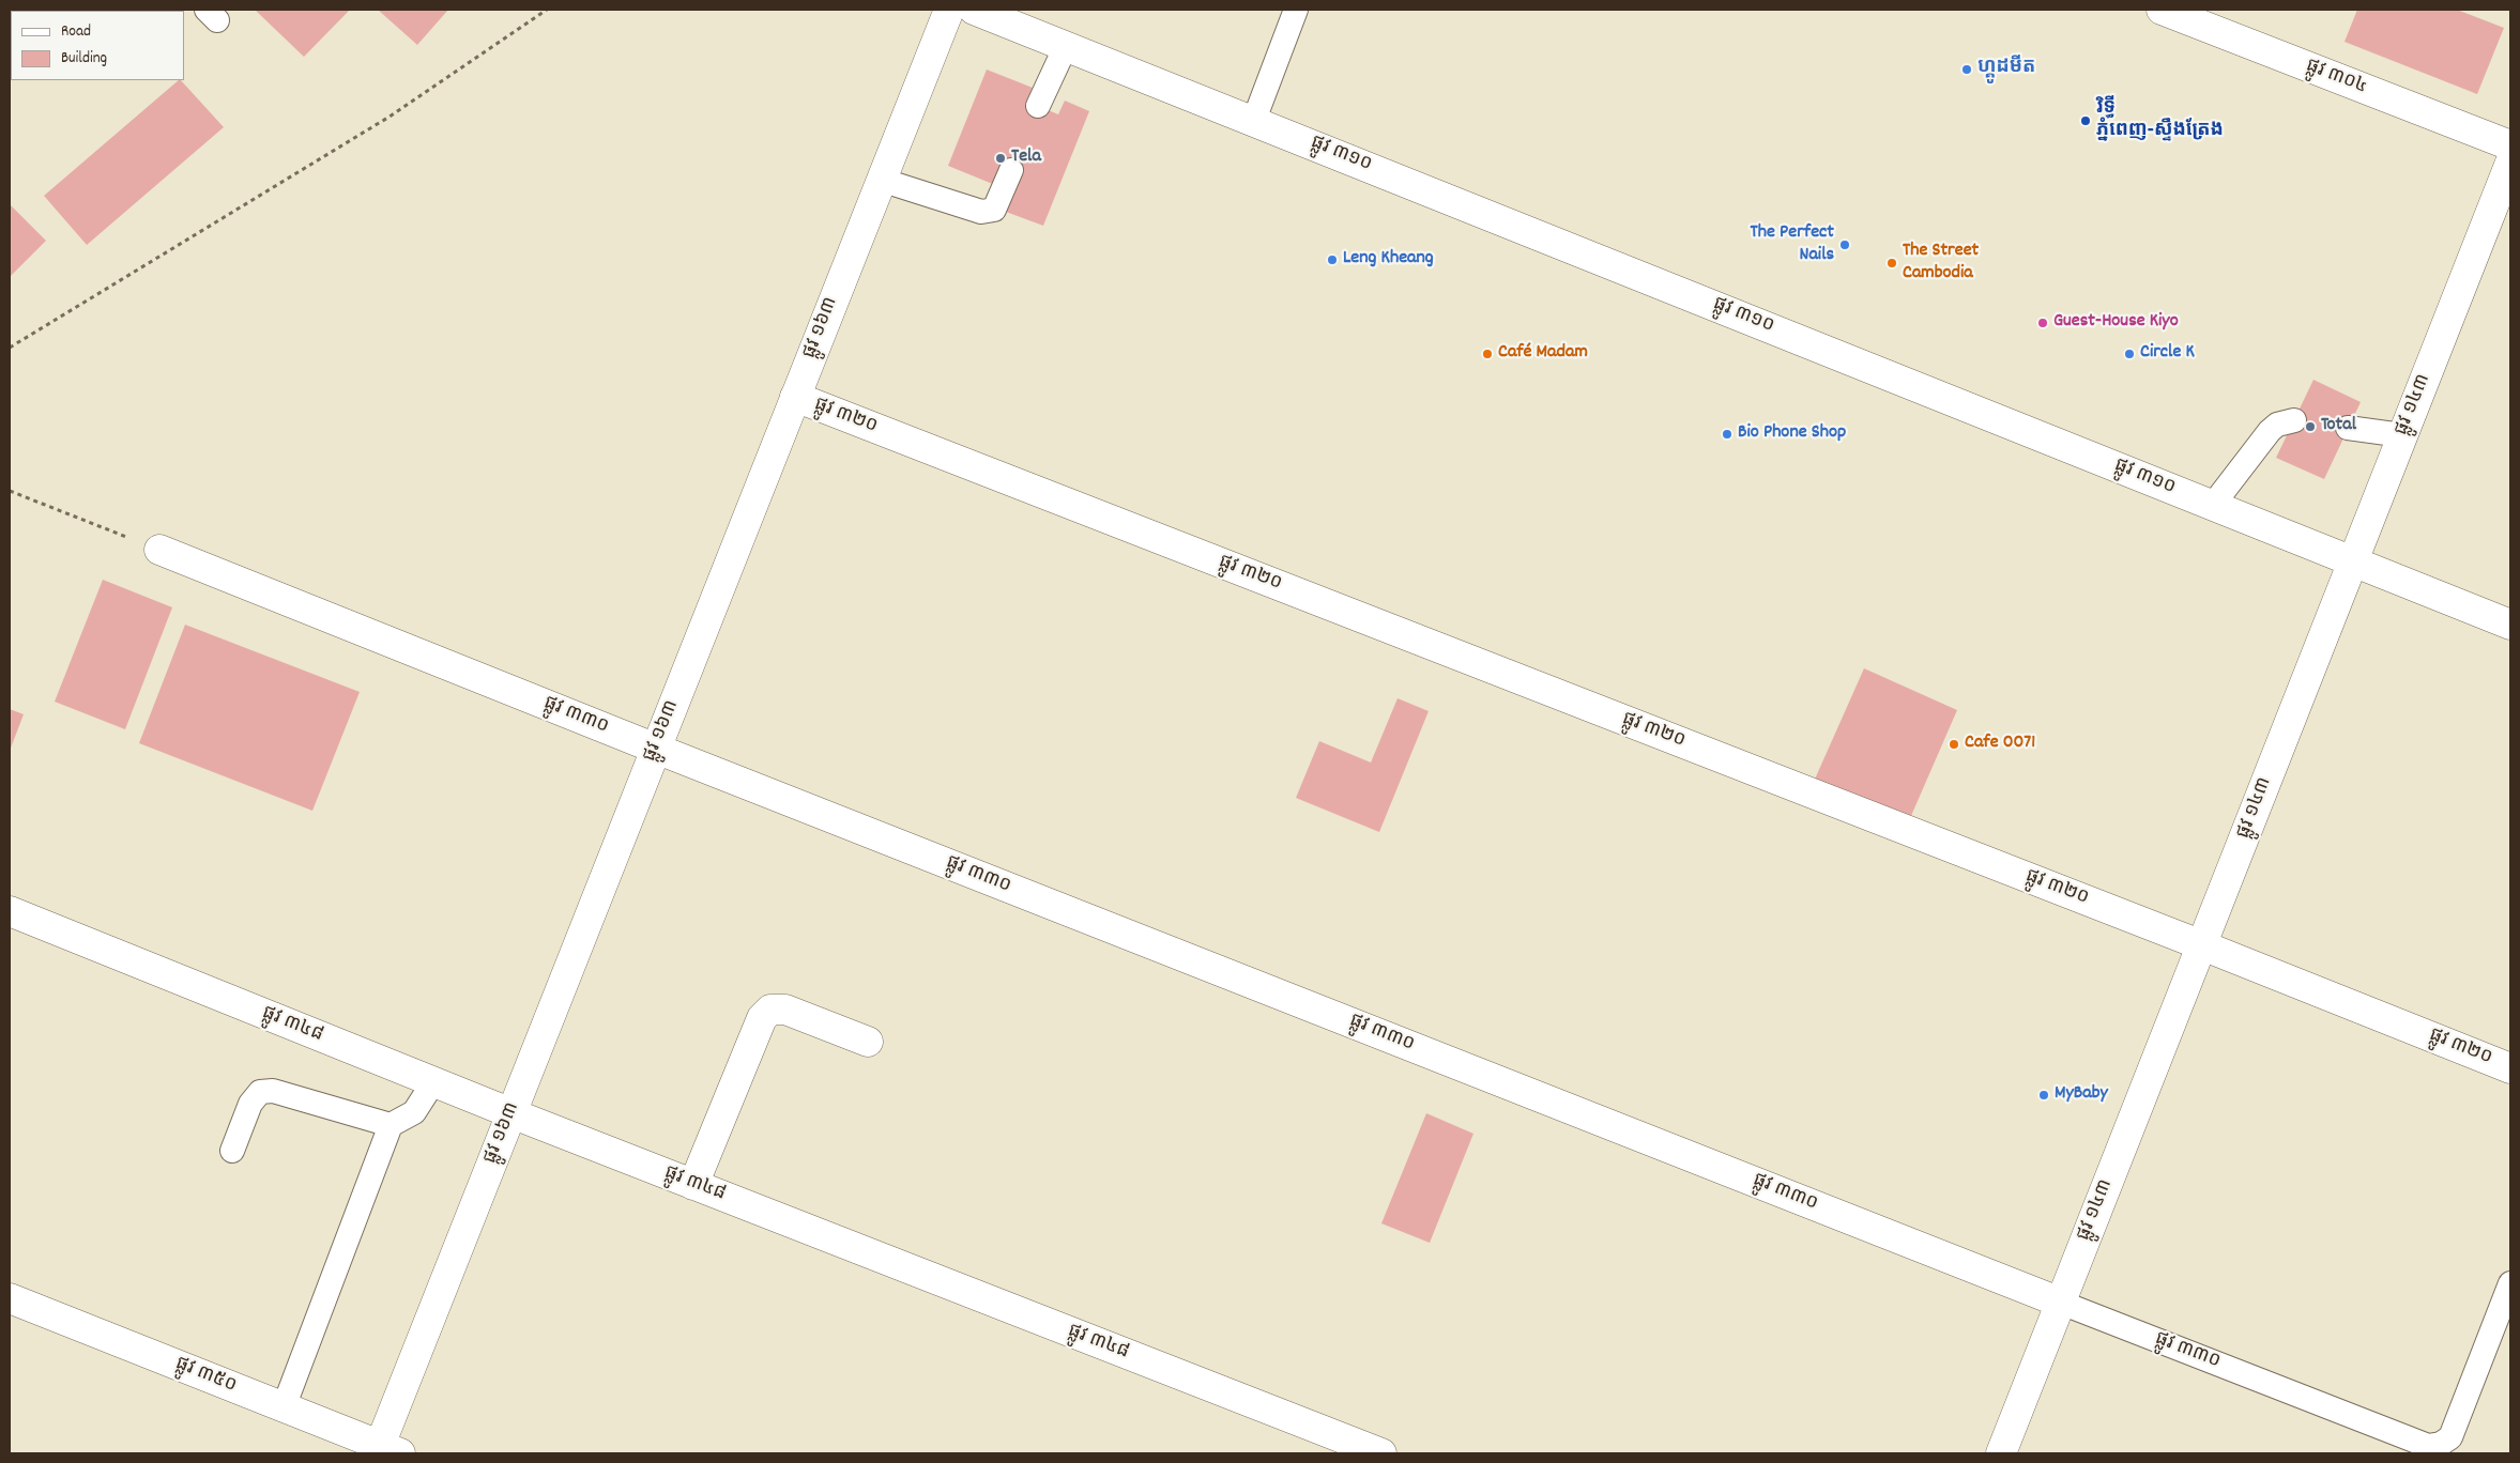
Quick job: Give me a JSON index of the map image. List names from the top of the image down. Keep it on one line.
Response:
{"streets":{"street":["ផ្លូវ ៣០៤","ផ្លូវ ៣១០","ផ្លូវ ១៦៣","ផ្លូវ ១៤៣","ផ្លូវ ៣២០","ផ្លូវ ៣៣០","ផ្លូវ ៣៤៨","ផ្លូវ ៣៥០"]},"crossings":[["ផ្លូវ ៣១០","ផ្លូវ ១៤៣"],["ផ្លូវ ១៦៣","ផ្លូវ ៣២០"],["ផ្លូវ ១៦៣","ផ្លូវ ៣៣០"],["ផ្លូវ ១៦៣","ផ្លូវ ៣៤៨"],["ផ្លូវ ១៦៣","ផ្លូវ ៣៥០"],["ផ្លូវ ១៤៣","ផ្លូវ ៣២០"],["ផ្លូវ ១៤៣","ផ្លូវ ៣៣០"]],"places":["ហ្គូដមីត","រិទ្ធី ភ្នំពេញ-ស្ទឹងត្រែង","Tela","The Perfect Nails","Leng Kheang","The Street Cambodia","Guest-House Kiyo","Café Madam","Circle K","Total","Bio Phone Shop","Cafe 0071","MyBaby"],"legend":["Road","Building"]}
